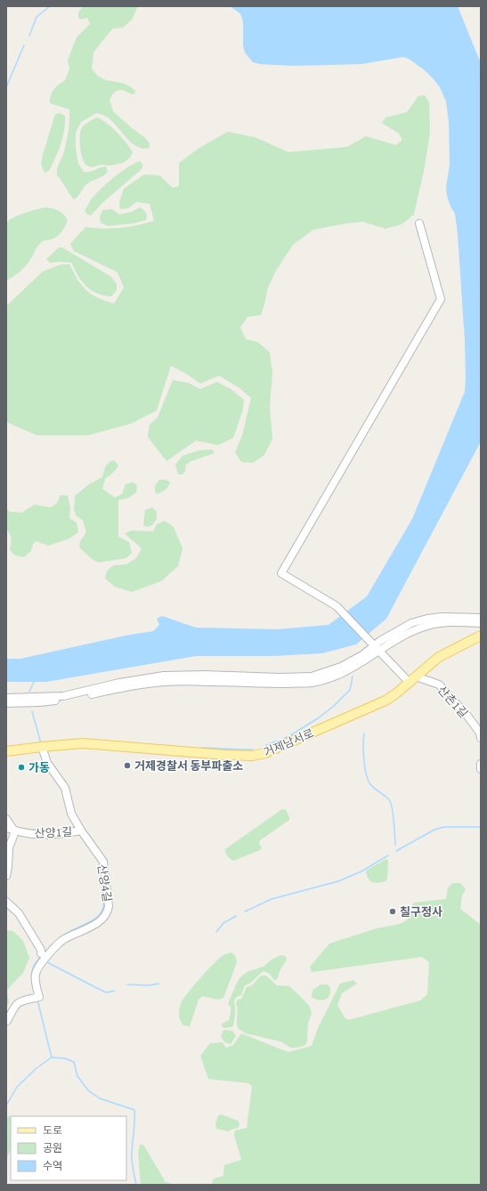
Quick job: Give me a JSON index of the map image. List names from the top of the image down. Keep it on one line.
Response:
{"streets":{"main road":["거제남서로"],"street":["산촌1길","산양1길","산양4길"]},"crossings":[["산촌1길","거제남서로"],["거제남서로","산양4길"],["산양1길","산양4길"]],"places":["거제경찰서 동부파출소","가동","칠구정사"],"legend":["도로","공원","수역"]}
